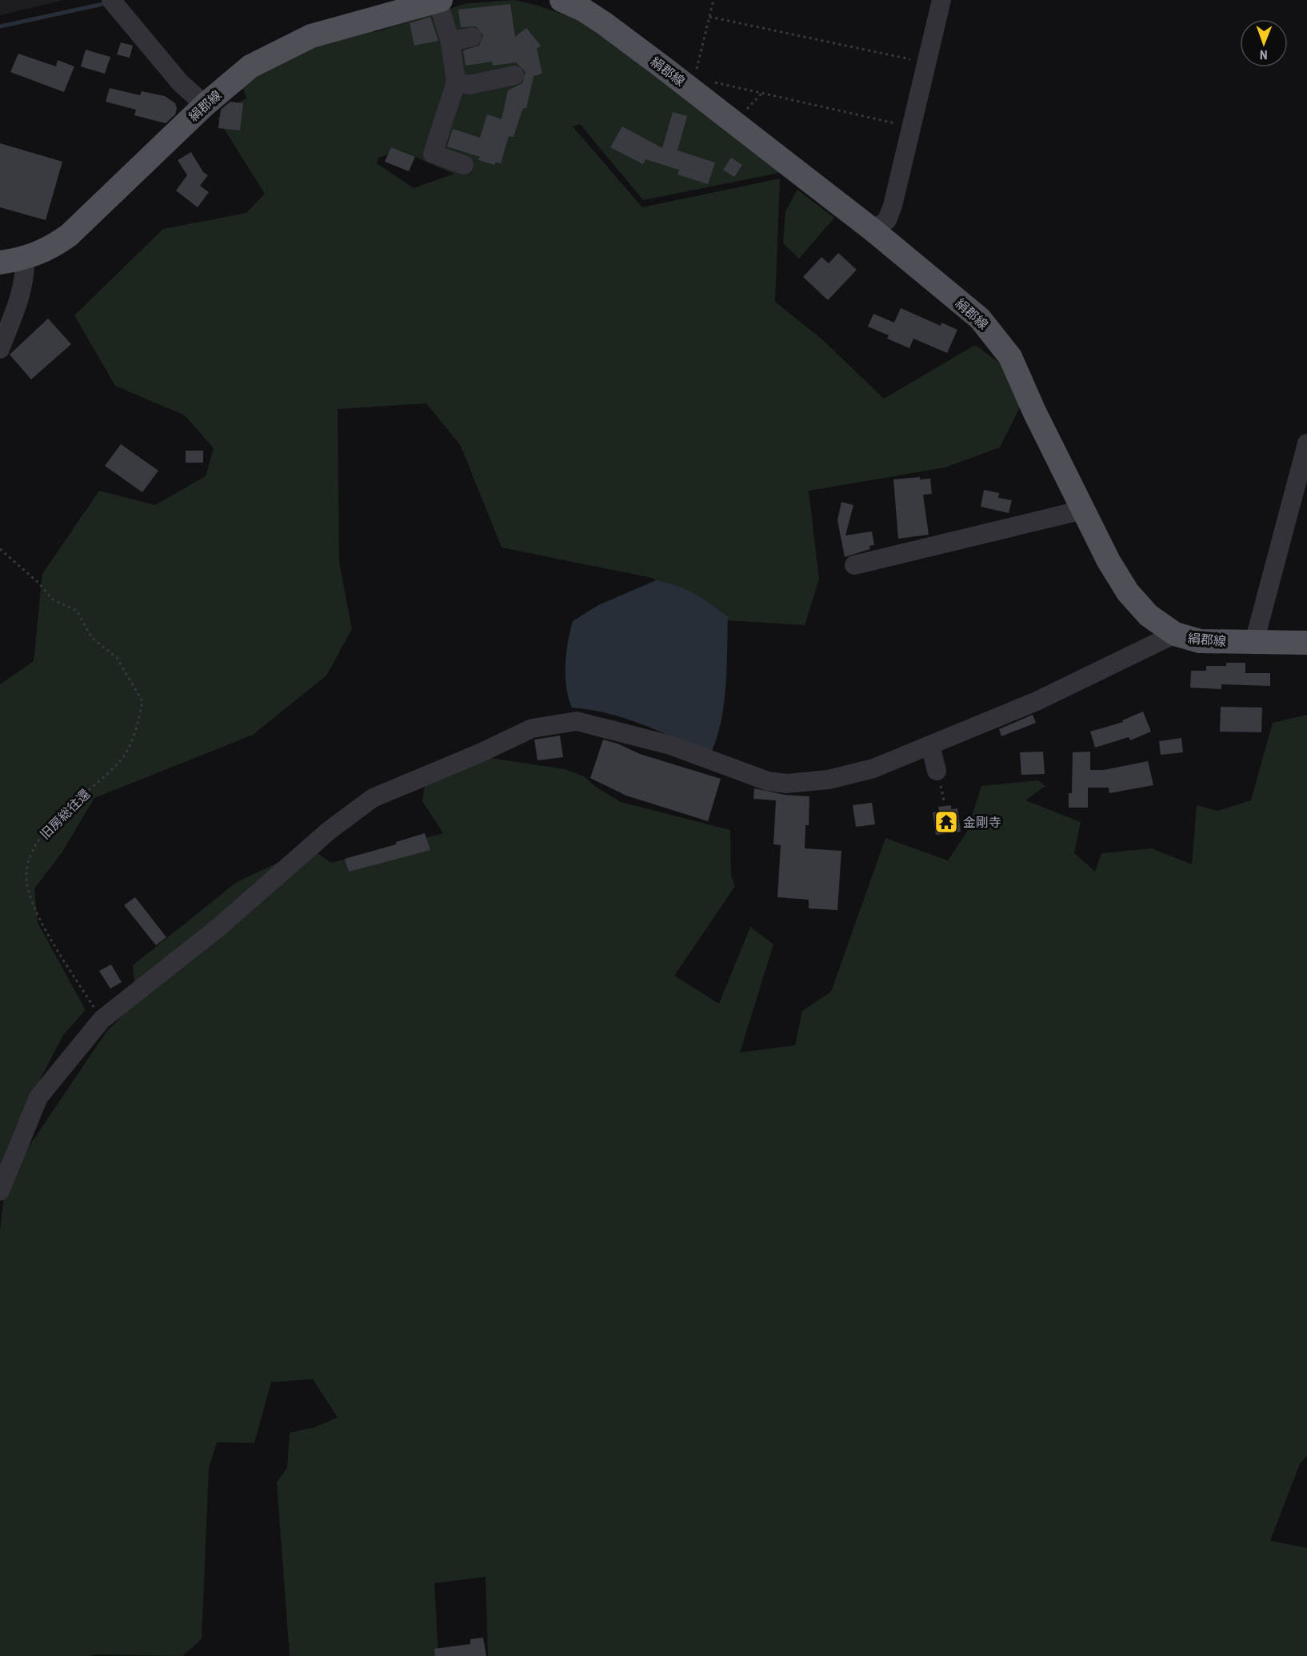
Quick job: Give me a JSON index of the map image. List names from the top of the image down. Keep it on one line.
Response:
{"streets":{"main road":["絹郡線"],"path":["旧房総往還"]},"places":{"temple":["金剛寺"]},"north":"bottom"}
